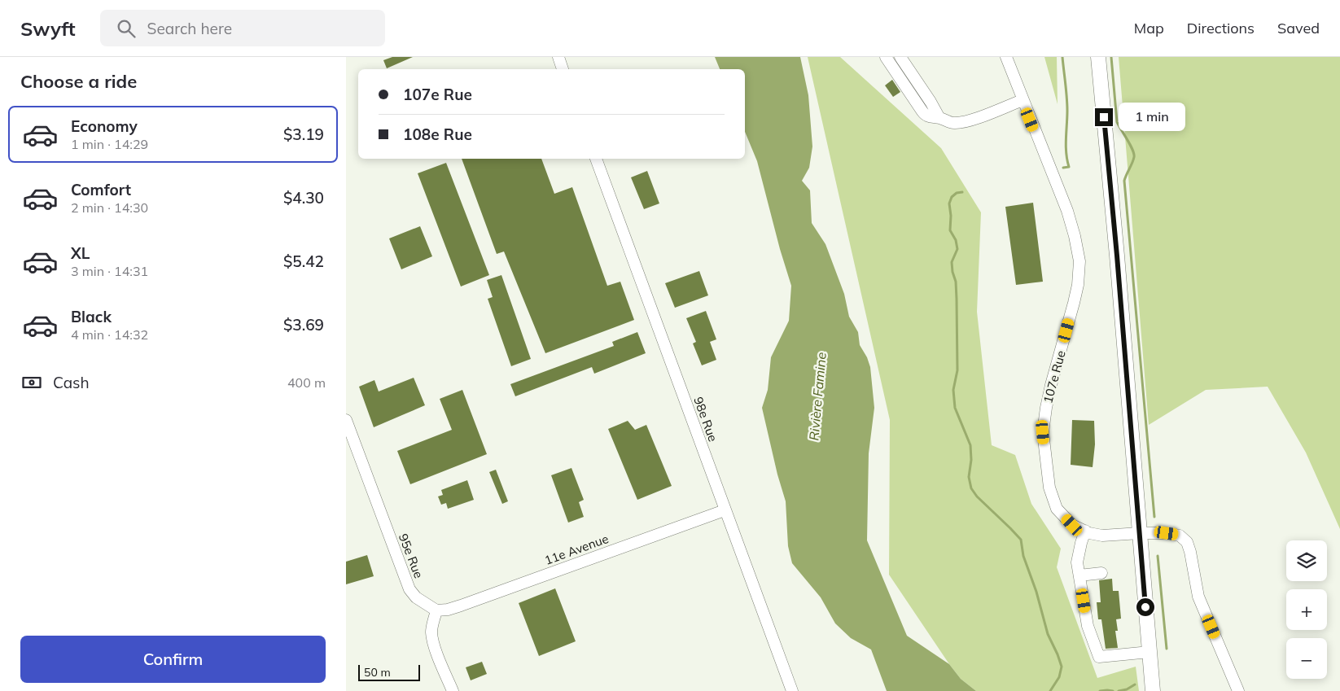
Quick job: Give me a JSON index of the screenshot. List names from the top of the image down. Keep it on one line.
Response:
{"streets":{"street":["107e Rue","98e Rue","11e Avenue","95e Rue"]},"crossings":[["98e Rue","11e Avenue"],["11e Avenue","95e Rue"]],"water":["Rivière Famine"],"scale_bar":"50 m","page":{"header":"Swyft","search":"Search here","nav":["Map","Directions","Saved"],"heading":"Choose a ride","banner":["107e Rue","108e Rue"],"bubble":"1 min","list":[{"name":"Economy","note":"1 min · 14:29","value":"$3.19"},{"name":"Comfort","note":"2 min · 14:30","value":"$4.30"},{"name":"XL","note":"3 min · 14:31","value":"$5.42"},{"name":"Black","note":"4 min · 14:32","value":"$3.69"}],"pay":["Cash","400 m"],"map_buttons":["+","−"],"buttons":"Confirm","scale":"50 m"}}
